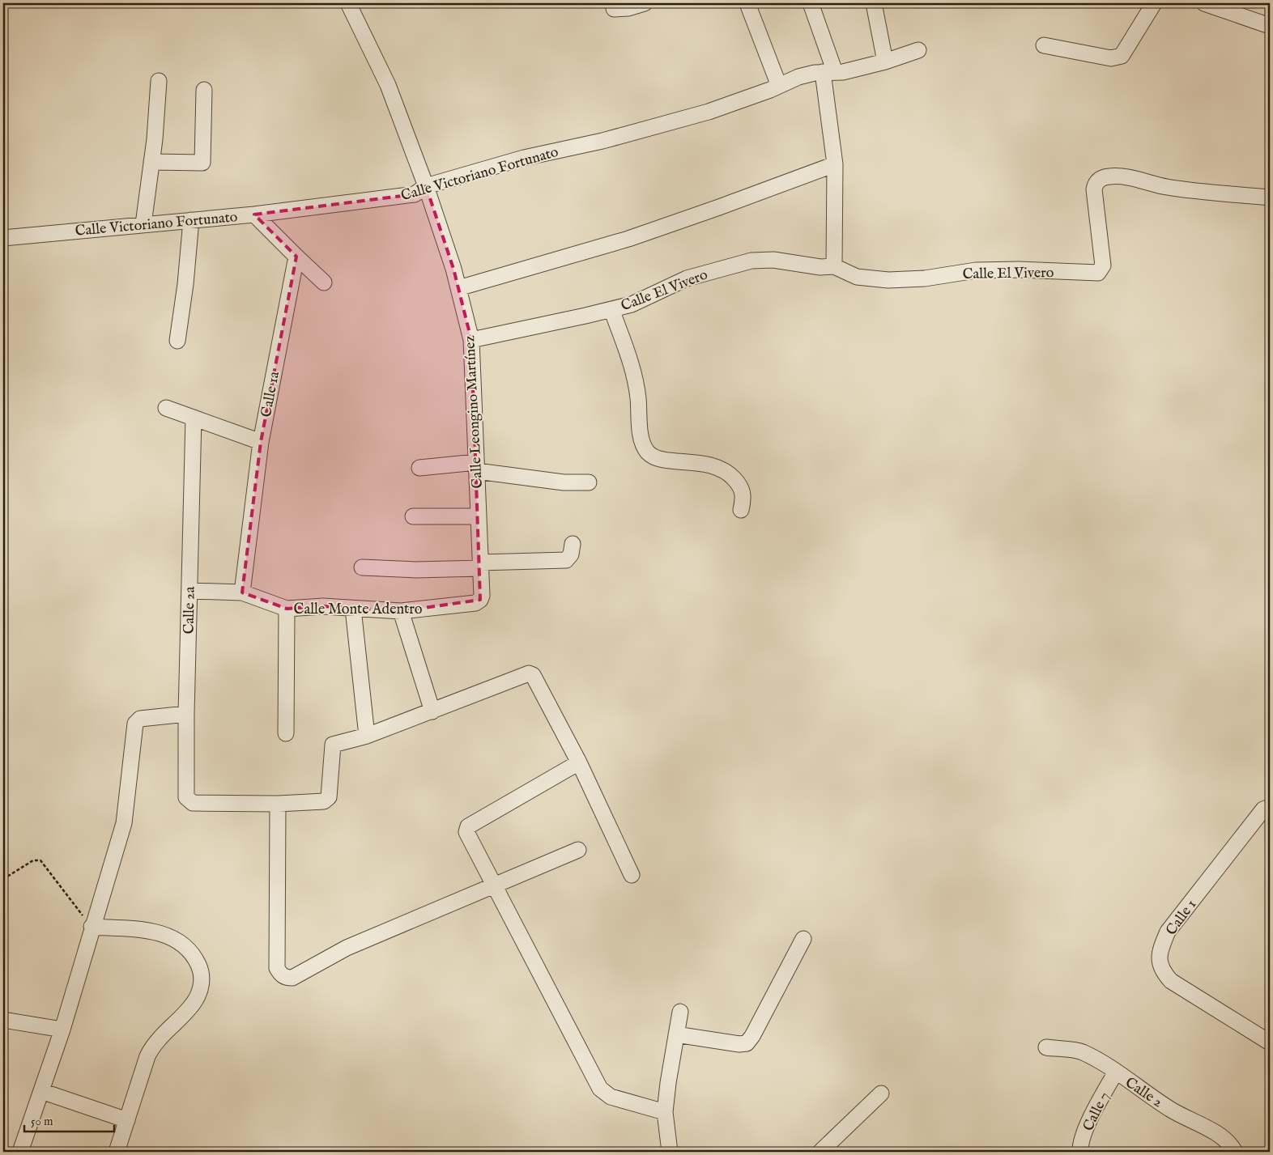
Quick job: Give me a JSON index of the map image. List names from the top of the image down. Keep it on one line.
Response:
{"streets":{"street":["Calle Victoriano Fortunato","Calle El Vivero","Calle 1a","Calle Leongino Martínez","Calle Monte Adentro","Calle 2a","Calle 1","Calle 2","Calle 7"]},"crossings":[["Calle Victoriano Fortunato","Calle Leongino Martínez"],["Calle El Vivero","Calle Leongino Martínez"],["Calle 1a","Calle Monte Adentro"],["Calle Leongino Martínez","Calle Monte Adentro"],["Calle Monte Adentro","Calle 2a"],["Calle 2","Calle 7"]],"scale_bar":"50 m"}
